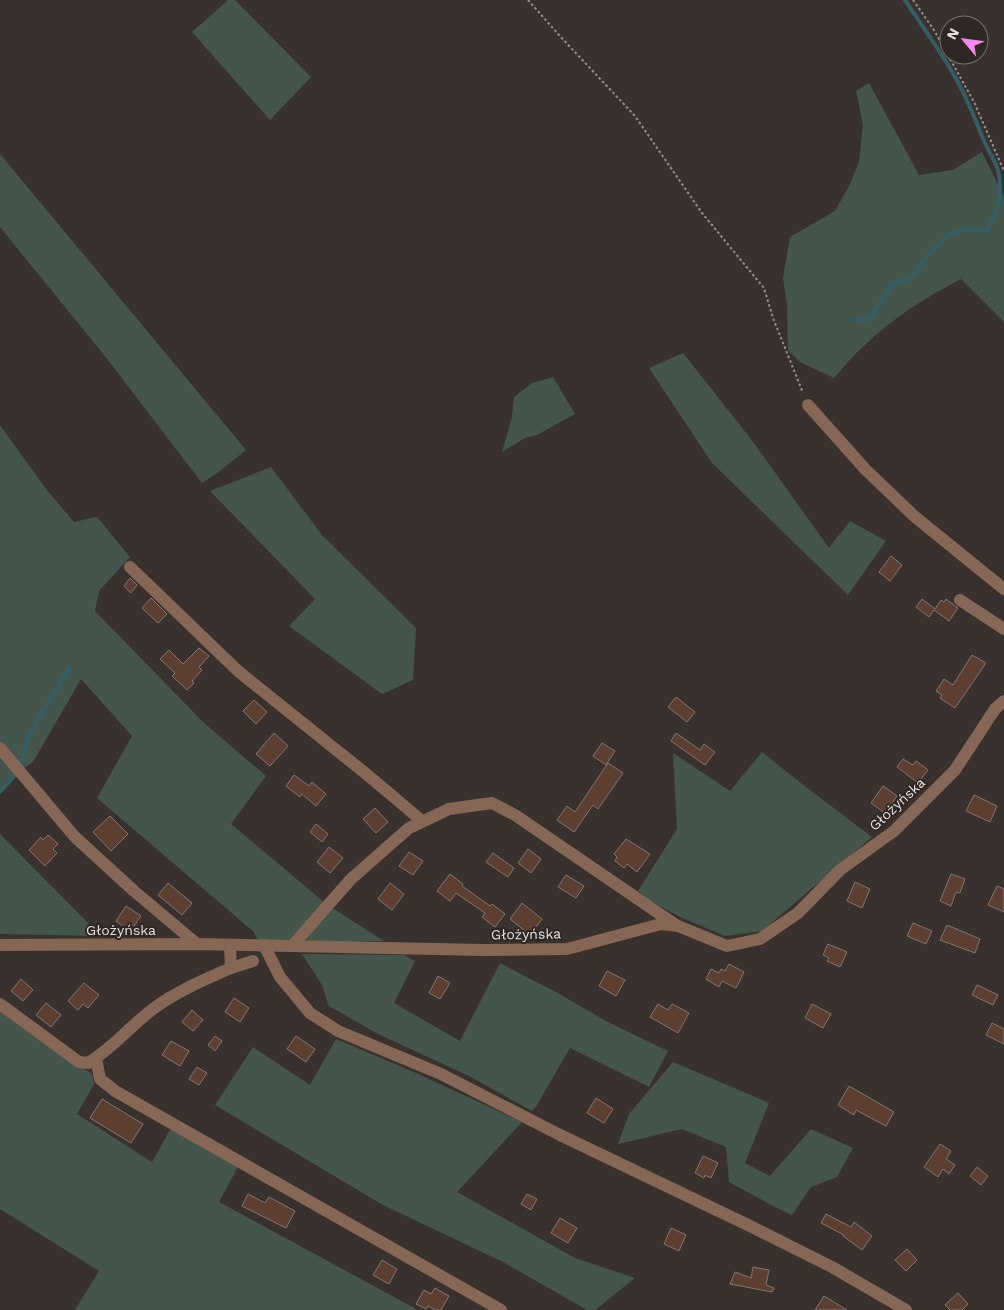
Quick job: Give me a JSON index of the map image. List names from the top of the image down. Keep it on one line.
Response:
{"streets":{"street":["Głożyńska"]},"north":"top left"}
